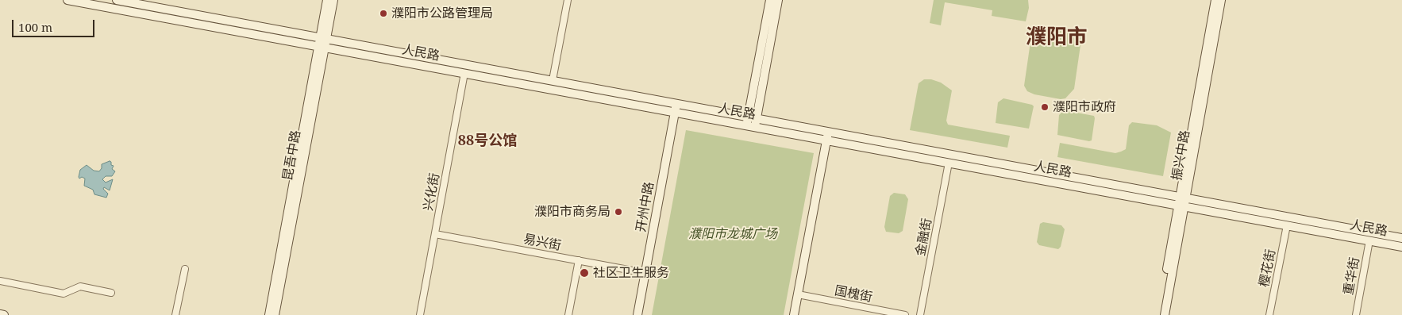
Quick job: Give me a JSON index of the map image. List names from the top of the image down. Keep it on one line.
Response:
{"streets":{"street":["人民路","昆吾中路","振兴中路","兴化街","开州中路","金融街","易兴街","樱花街","重华街","国槐街"]},"crossings":[["人民路","昆吾中路"],["人民路","振兴中路"],["人民路","兴化街"],["人民路","开州中路"],["人民路","金融街"],["人民路","樱花街"],["人民路","重华街"],["兴化街","易兴街"],["开州中路","易兴街"]],"districts":["濮阳市","88号公馆"],"parks":["濮阳市龙城广场"],"places":["濮阳市公路管理局","濮阳市政府","濮阳市商务局","社区卫生服务"],"scale_bar":"100 m"}
